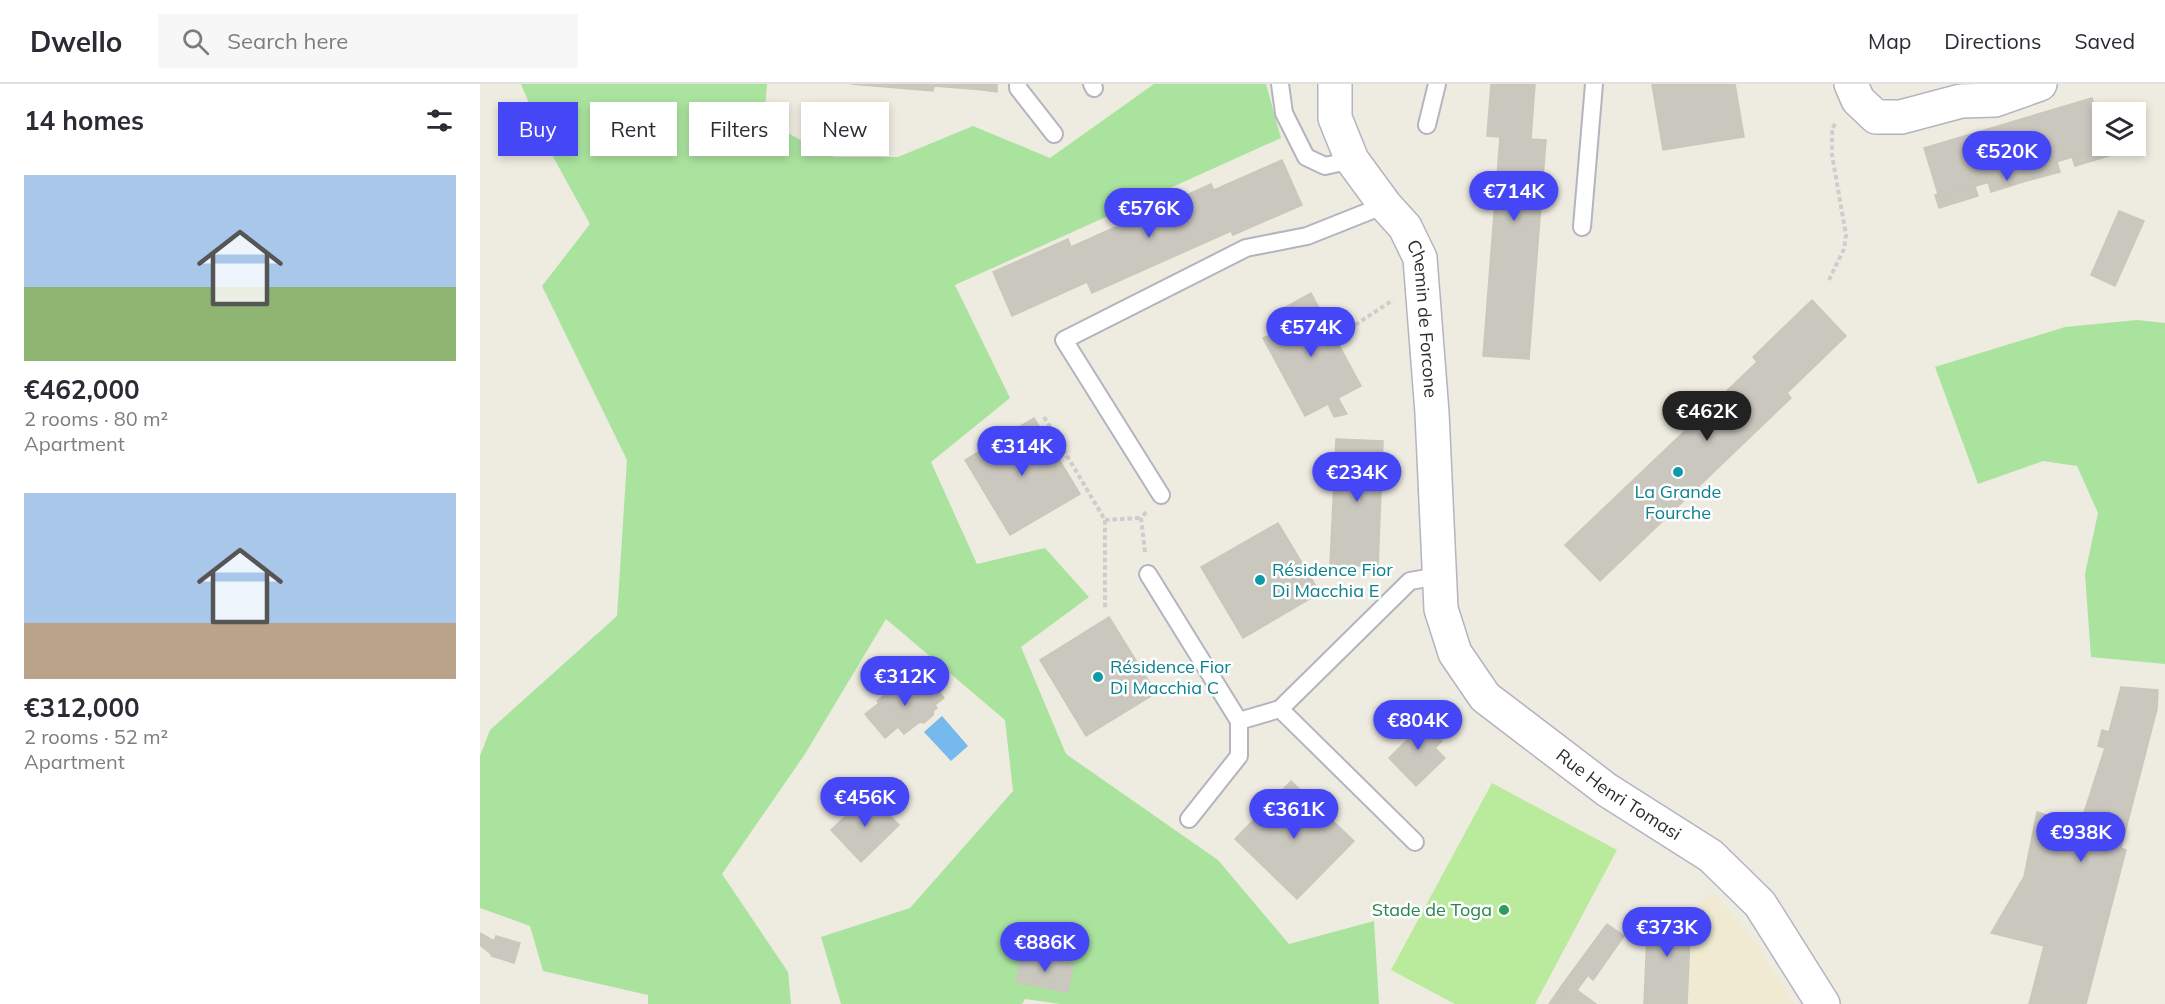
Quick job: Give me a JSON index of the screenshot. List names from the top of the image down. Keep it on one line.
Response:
{"streets":{"street":["Chemin de Forcone","Rue Henri Tomasi"]},"crossings":[["Chemin de Forcone","Rue Henri Tomasi"]],"places":["La Grande Fourche","Résidence Fior Di Macchia E","Résidence Fior Di Macchia C","Stade de Toga"],"page":{"header":"Dwello","search":"Search here","nav":["Map","Directions","Saved"],"heading":"14 homes","chip":["Buy","Rent","Filters","New"],"price":["€520K","€714K","€576K","€574K","€462K","€314K","€234K","€312K","€804K","€456K","€361K","€938K","€373K","€886K"],"list":[{"name":"€462,000","note":"2 rooms · 80 m² · Apartment"},{"name":"€312,000","note":"2 rooms · 52 m² · Apartment"}]}}
